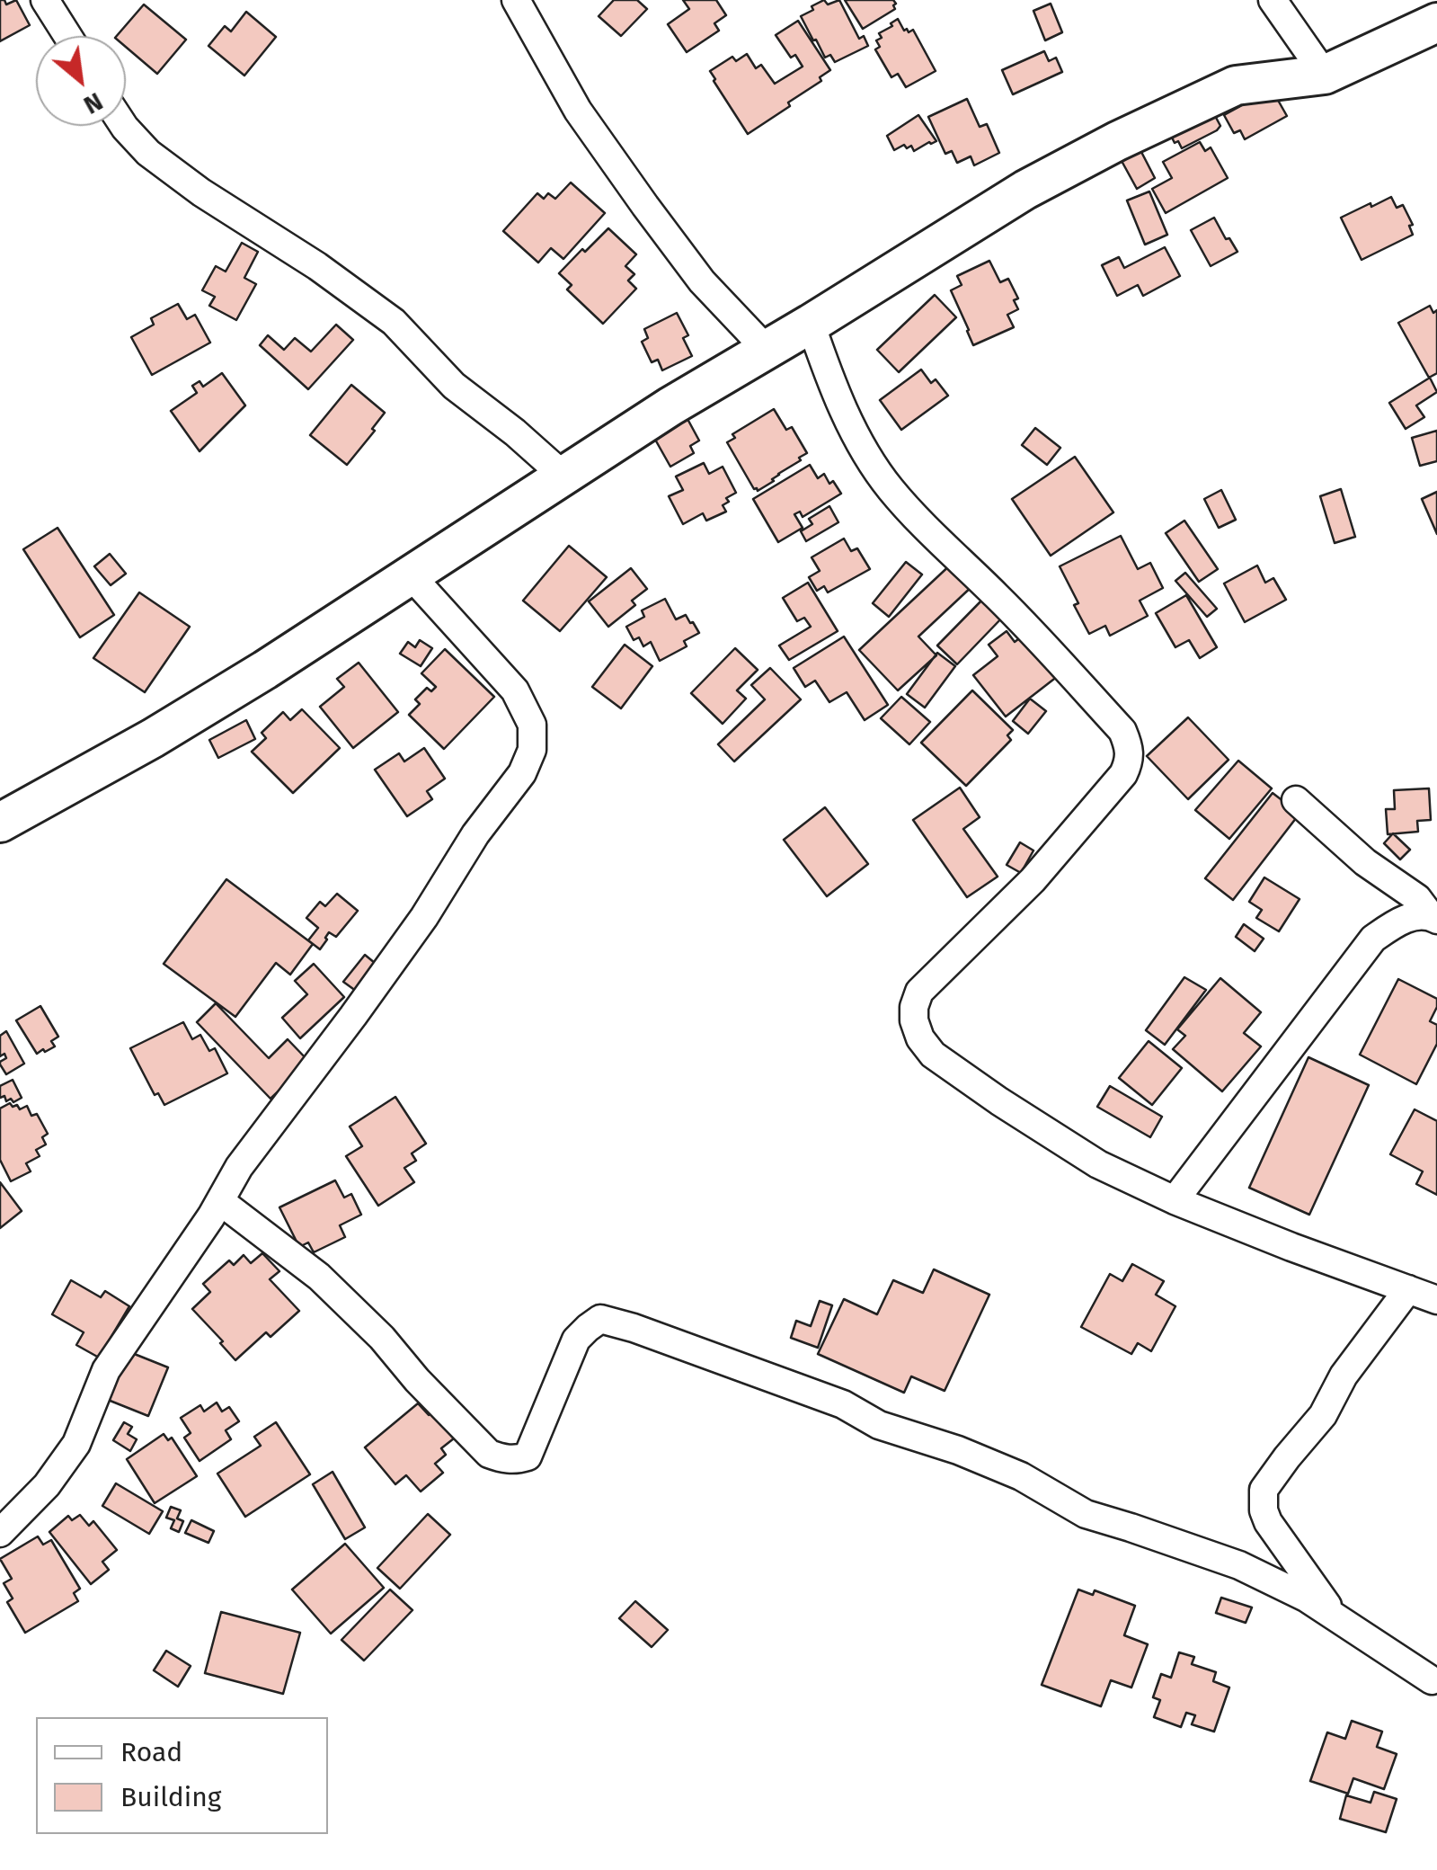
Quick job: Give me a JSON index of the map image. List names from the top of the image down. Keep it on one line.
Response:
{"legend":["Road","Building"],"north":"bottom right"}
